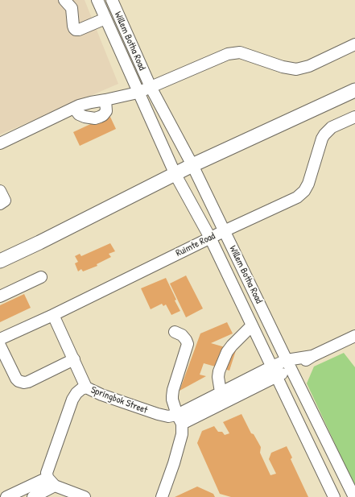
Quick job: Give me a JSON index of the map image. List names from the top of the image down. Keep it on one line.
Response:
{"streets":{"street":["Willem Botha Road","Ruimte Road","Springbok Street"]},"crossings":[["Willem Botha Road","Ruimte Road"],["Willem Botha Road","Springbok Street"]]}
